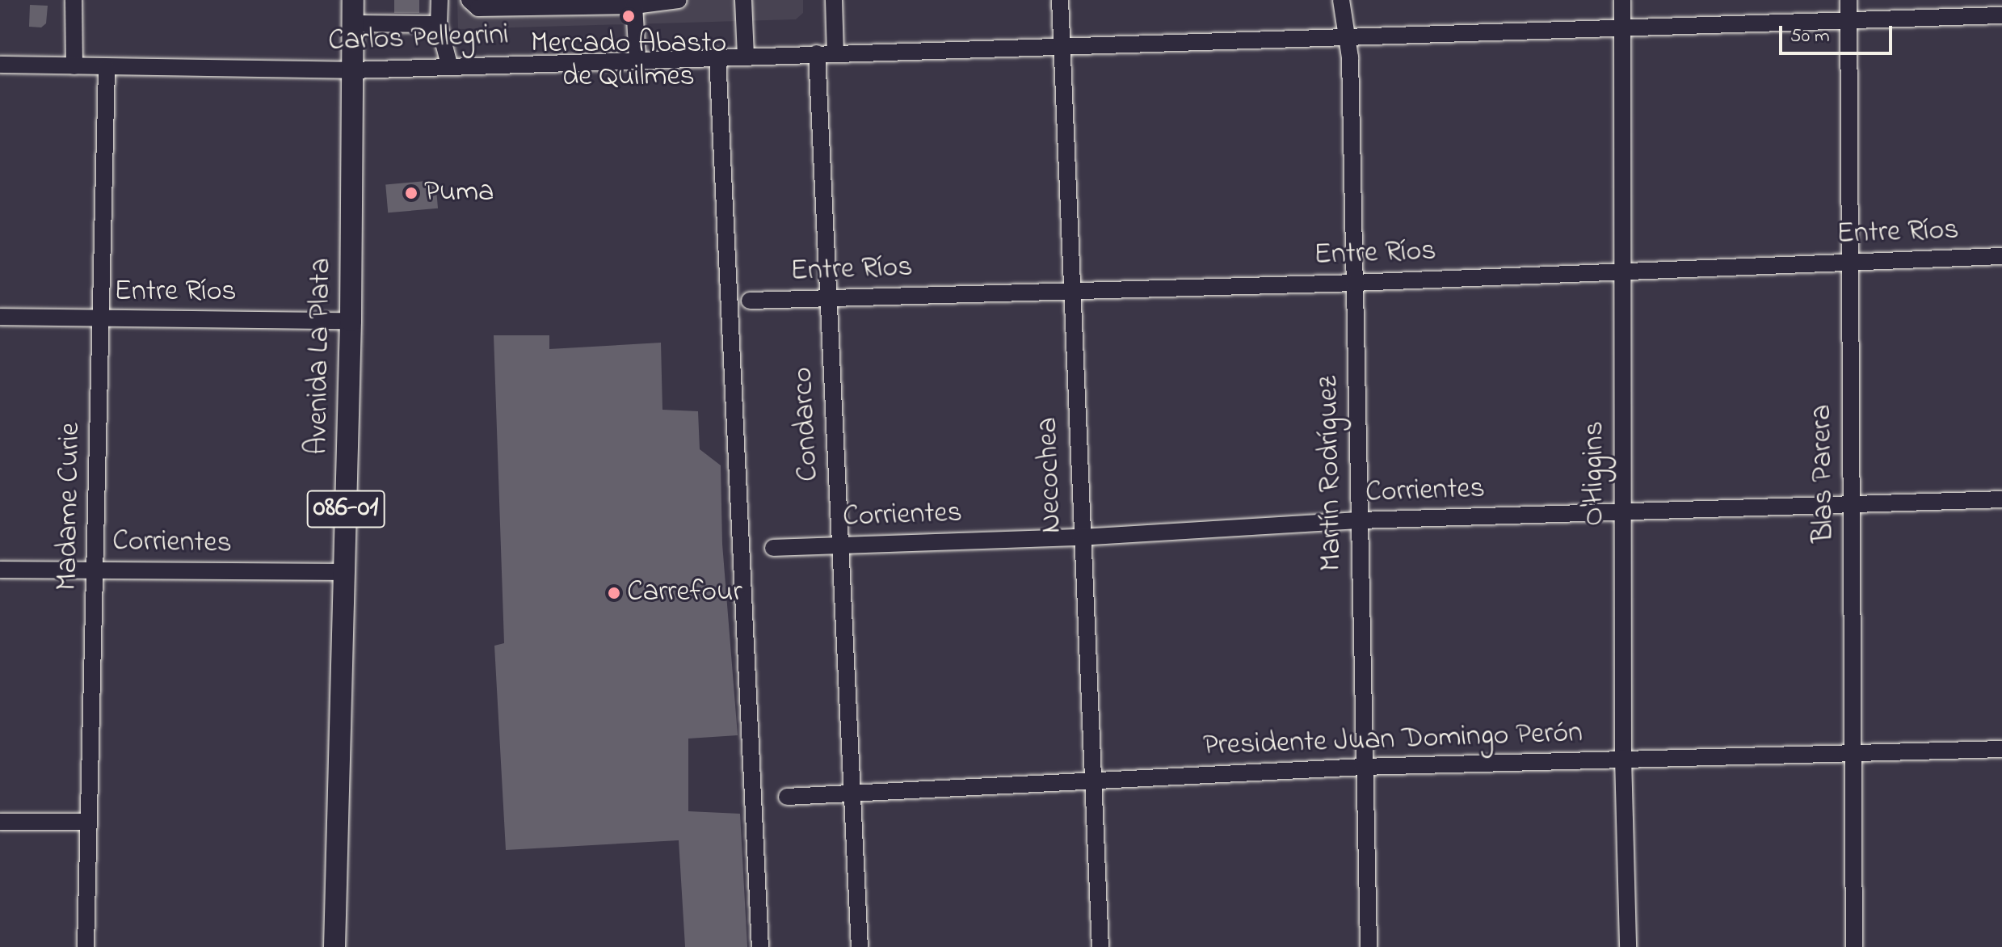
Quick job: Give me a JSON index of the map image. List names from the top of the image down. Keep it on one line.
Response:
{"streets":{"main road":["Avenida La Plata","086-01"],"street":["Carlos Pellegrini","Entre Ríos","Condarco","Martín Rodríguez","O'Higgins","Blas Parera","Necochea","Corrientes","Madame Curie","Presidente Juan Domingo Perón"]},"crossings":[["Carlos Pellegrini","Avenida La Plata"],["Carlos Pellegrini","Condarco"],["Carlos Pellegrini","Martín Rodríguez"],["Carlos Pellegrini","O'Higgins"],["Carlos Pellegrini","Blas Parera"],["Carlos Pellegrini","Necochea"],["Carlos Pellegrini","Madame Curie"],["Entre Ríos","Avenida La Plata"],["Entre Ríos","Condarco"],["Entre Ríos","Martín Rodríguez"],["Entre Ríos","O'Higgins"],["Entre Ríos","Blas Parera"],["Entre Ríos","Necochea"],["Entre Ríos","Madame Curie"],["Avenida La Plata","Corrientes"],["Condarco","Corrientes"],["Condarco","Presidente Juan Domingo Perón"],["Martín Rodríguez","Corrientes"],["Martín Rodríguez","Presidente Juan Domingo Perón"],["O'Higgins","Corrientes"],["O'Higgins","Presidente Juan Domingo Perón"],["Blas Parera","Corrientes"],["Blas Parera","Presidente Juan Domingo Perón"],["Necochea","Corrientes"],["Necochea","Presidente Juan Domingo Perón"],["Corrientes","Madame Curie"]],"places":["Mercado Abasto de Quilmes","Puma","Carrefour"],"scale_bar":"50 m"}
